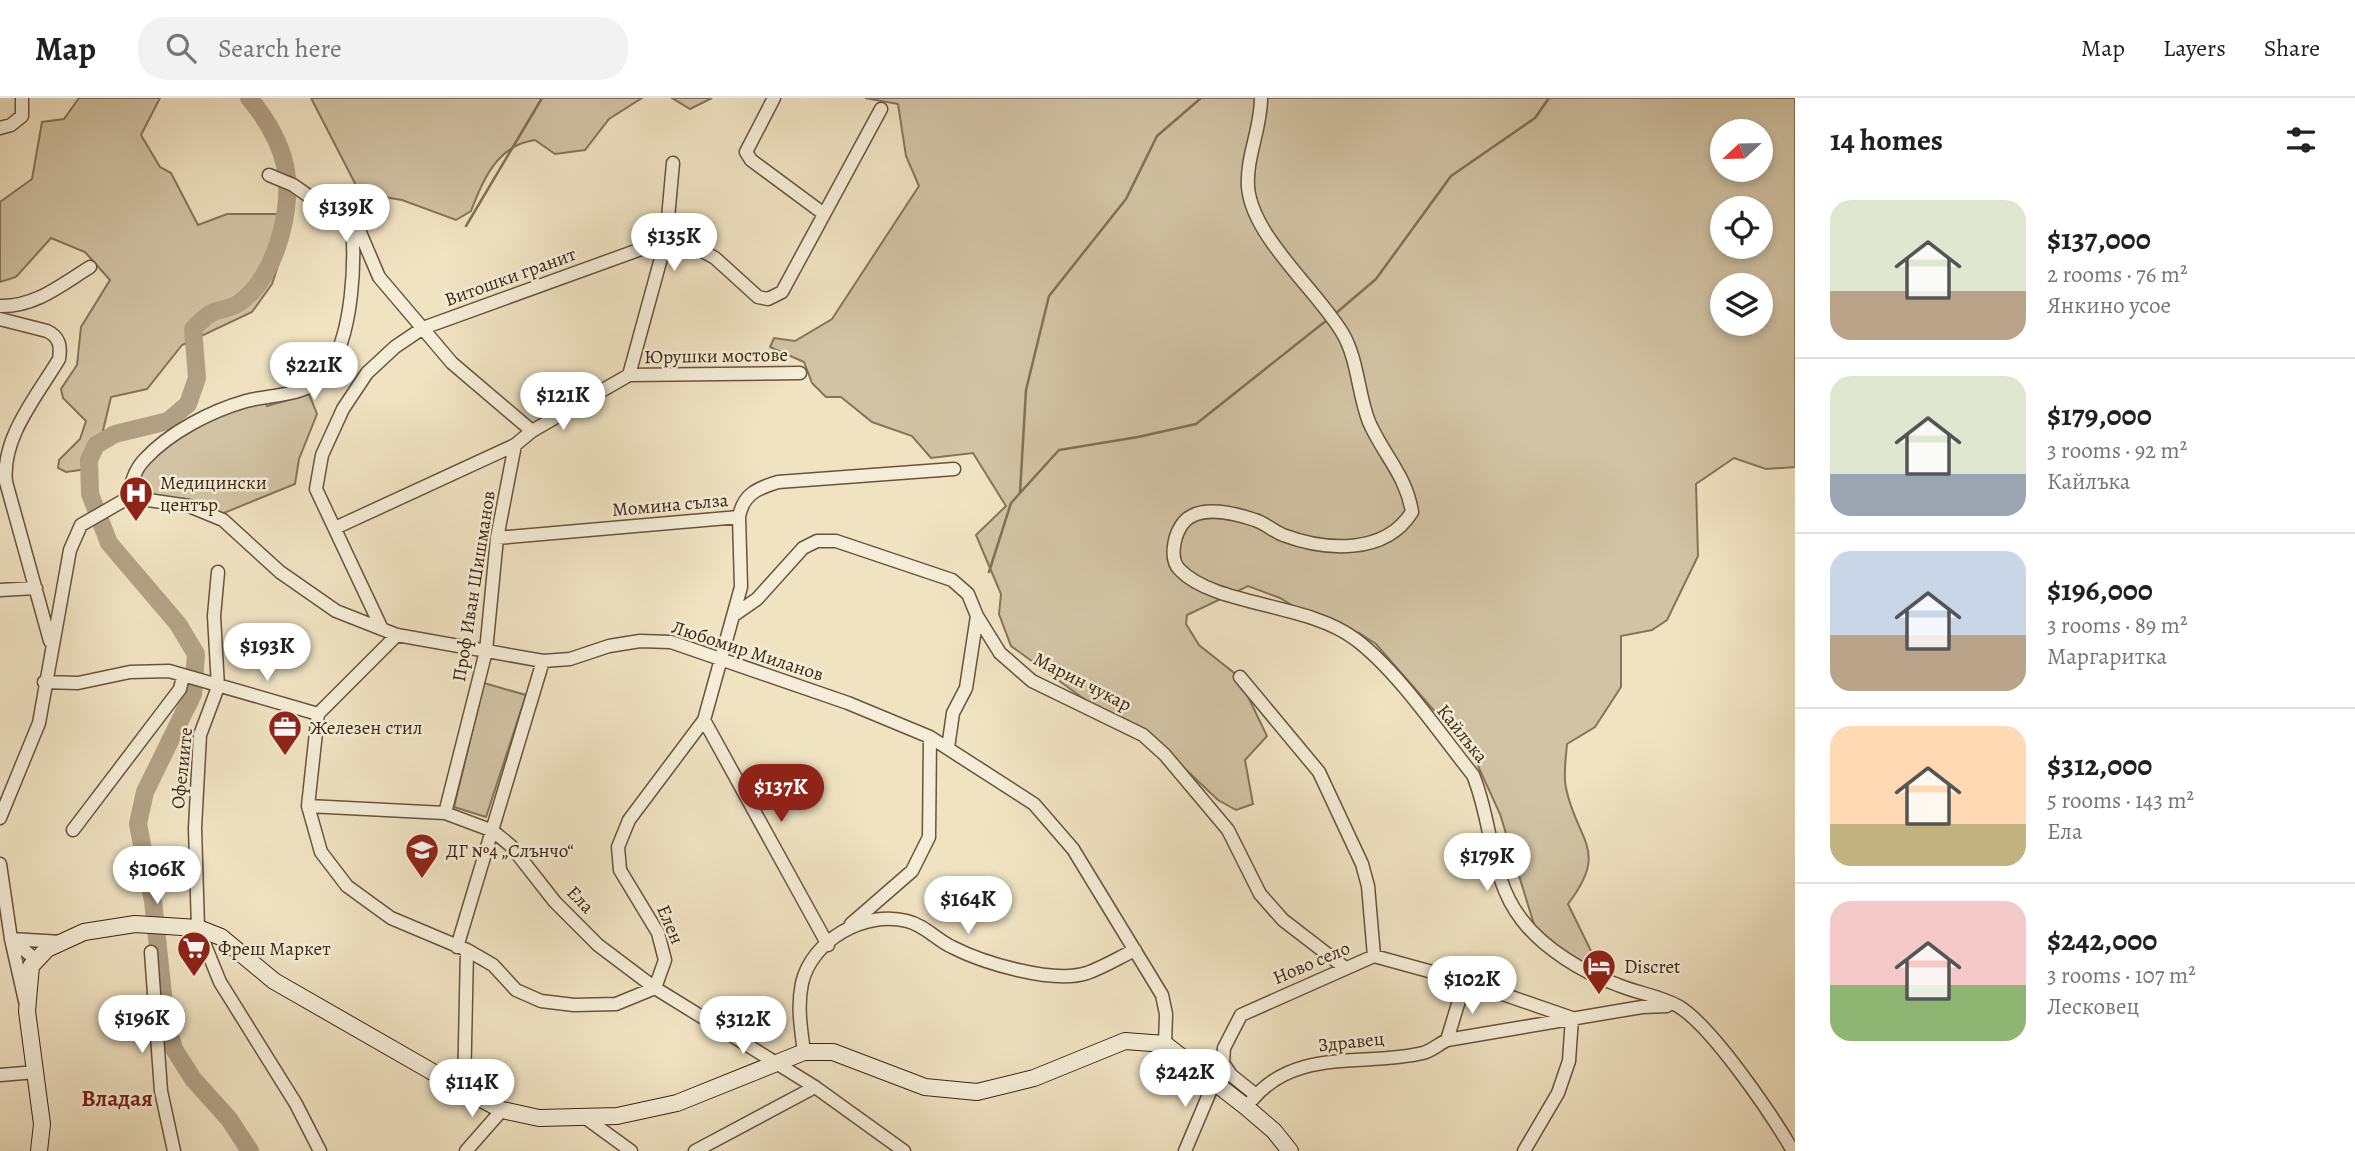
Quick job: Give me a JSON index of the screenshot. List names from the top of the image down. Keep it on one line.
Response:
{"streets":{"street":["Витошки гранит","Юрушки мостове","Момина сълза","Проф Иван Шишманов","Любомир Миланов","Марин чукар","Кайлъка","Офелиите","Ела","Елен","Ново село","Здравец"]},"crossings":[["Витошки гранит","Юрушки мостове"],["Витошки гранит","Любомир Миланов"],["Юрушки мостове","Проф Иван Шишманов"],["Момина сълза","Проф Иван Шишманов"],["Момина сълза","Елен"],["Проф Иван Шишманов","Любомир Миланов"],["Проф Иван Шишманов","Ела"],["Любомир Миланов","Елен"],["Марин чукар","Елен"],["Марин чукар","Ново село"],["Кайлъка","Здравец"],["Ела","Елен"],["Ново село","Здравец"]],"districts":["Владая"],"places":{"hospital":["Медицински център"],"office":["Железен стил"],"school or university":["ДГ №4 „Слънчо“"],"supermarket":["Фреш Маркет"],"hotel":["Discret"]},"north":"left","page":{"header":"Map","search":"Search here","nav":["Map","Layers","Share"],"heading":"14 homes","list":[{"name":"$137,000","note":"2 rooms · 76 m² · Янкино усое"},{"name":"$179,000","note":"3 rooms · 92 m² · Кайлъка"},{"name":"$196,000","note":"3 rooms · 89 m² · Маргаритка"},{"name":"$312,000","note":"5 rooms · 143 m² · Ела"},{"name":"$242,000","note":"3 rooms · 107 m² · Лесковец"}],"price":["$139K","$135K","$221K","$121K","$193K","$137K","$179K","$106K","$164K","$102K","$196K","$312K","$242K","$114K"]}}
